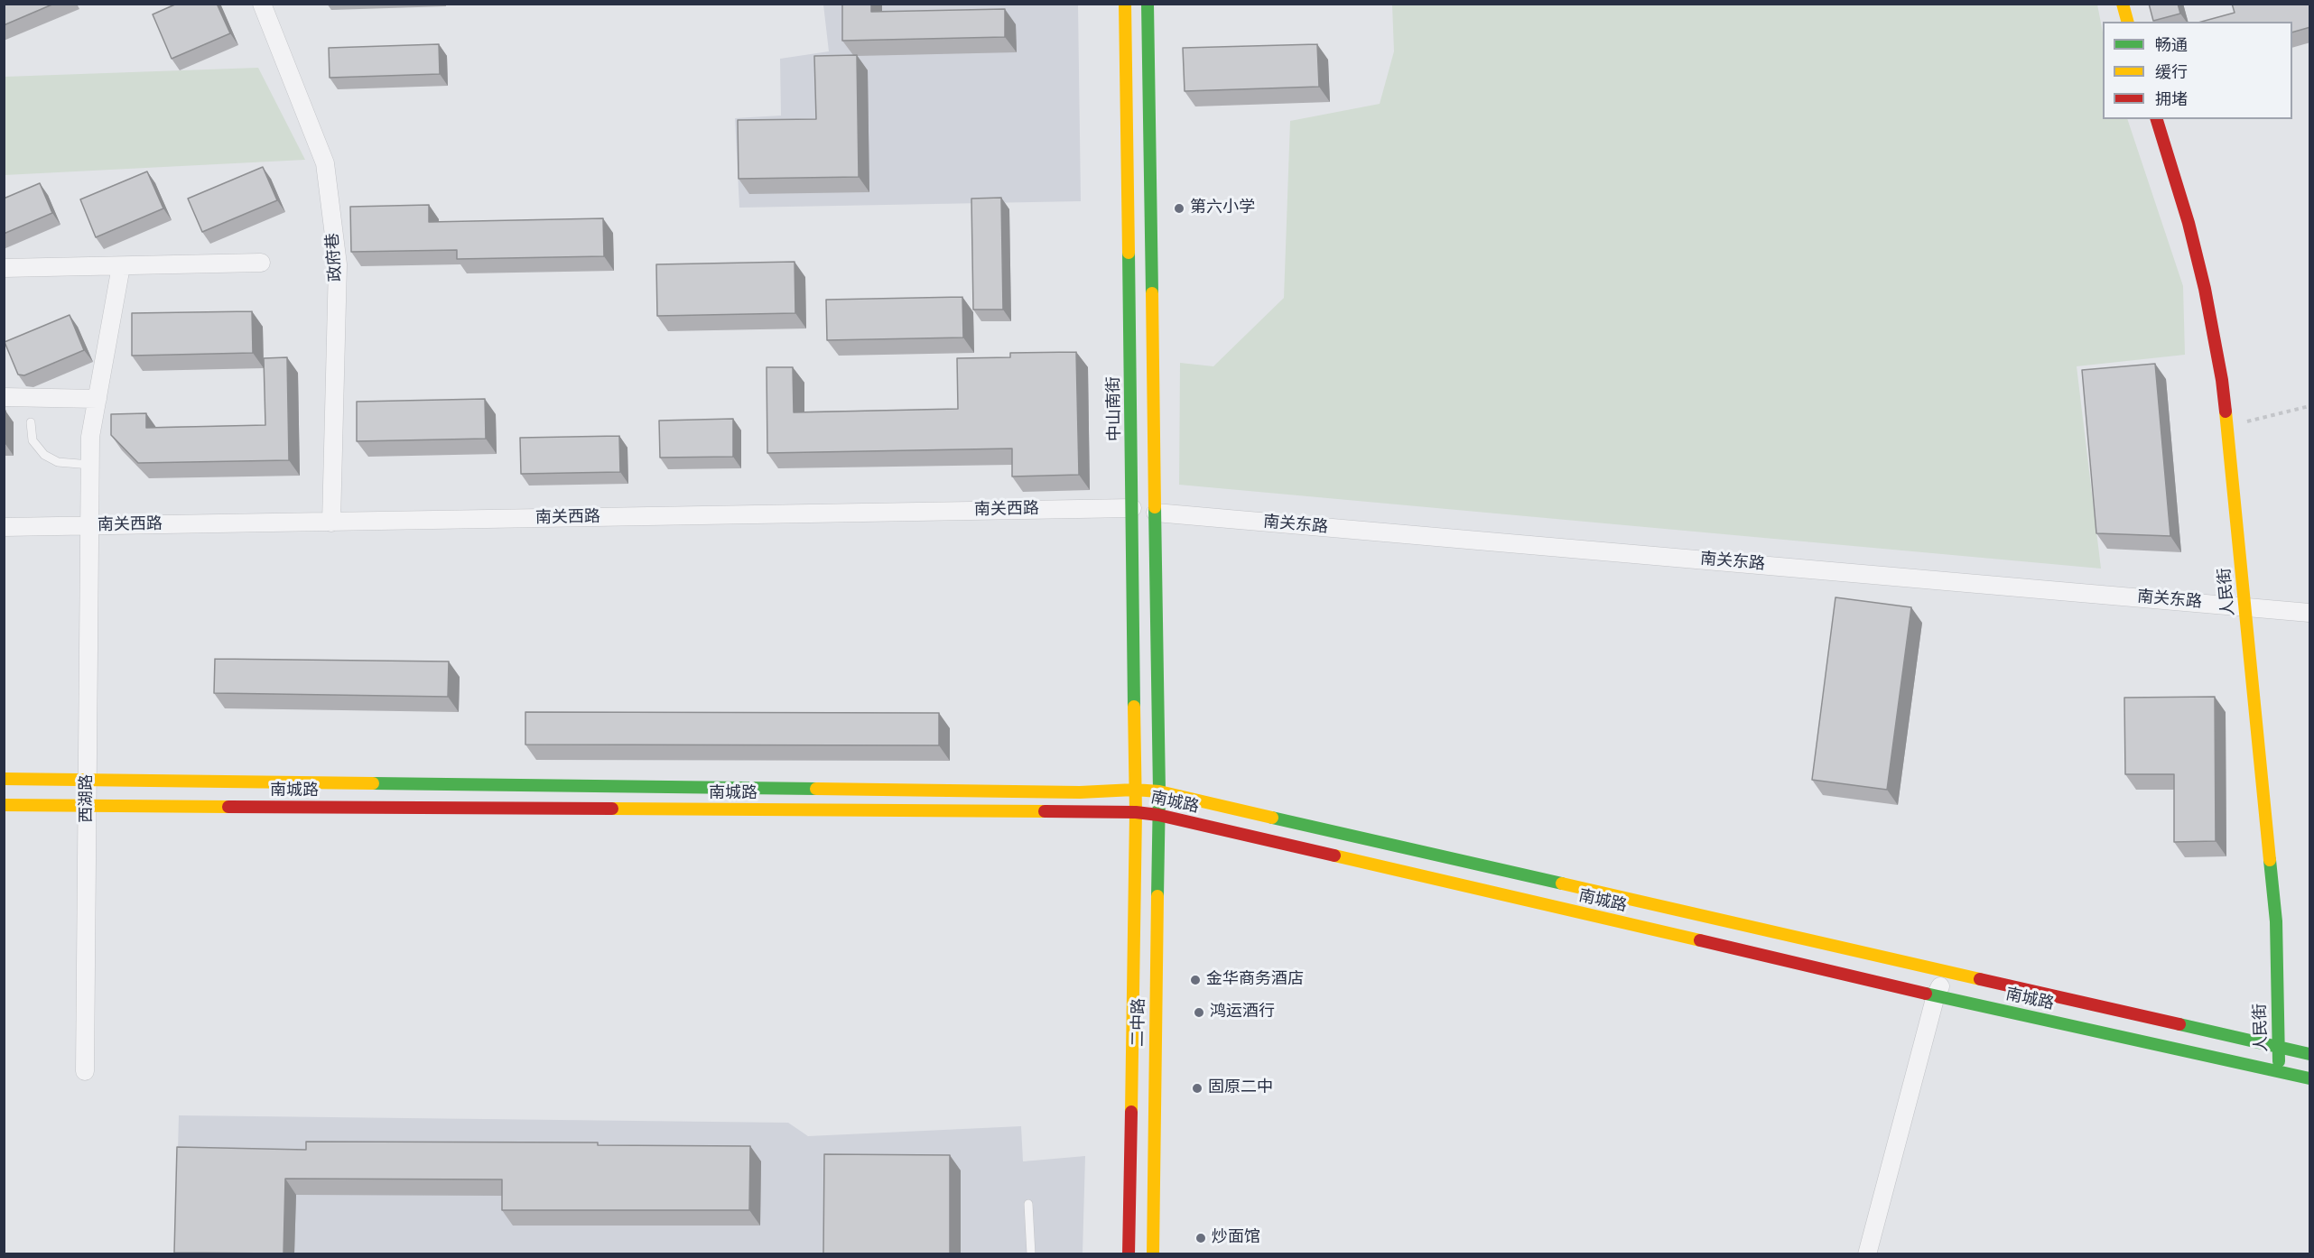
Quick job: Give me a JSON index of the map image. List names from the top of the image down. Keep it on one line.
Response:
{"streets":{"main road":["中山南街","人民街","南城路","二中路"],"street":["政府巷","南关西路","南关东路","西湖路"]},"crossings":[["政府巷","南关西路"],["中山南街","南关西路"],["中山南街","南城路"],["中山南街","二中路"],["南关西路","西湖路"],["南关东路","人民街"],["人民街","南城路"],["南城路","西湖路"],["南城路","二中路"]],"places":["第六小学","金华商务酒店","鸿运酒行","固原二中","炒面馆"],"legend":["畅通","缓行","拥堵"]}
